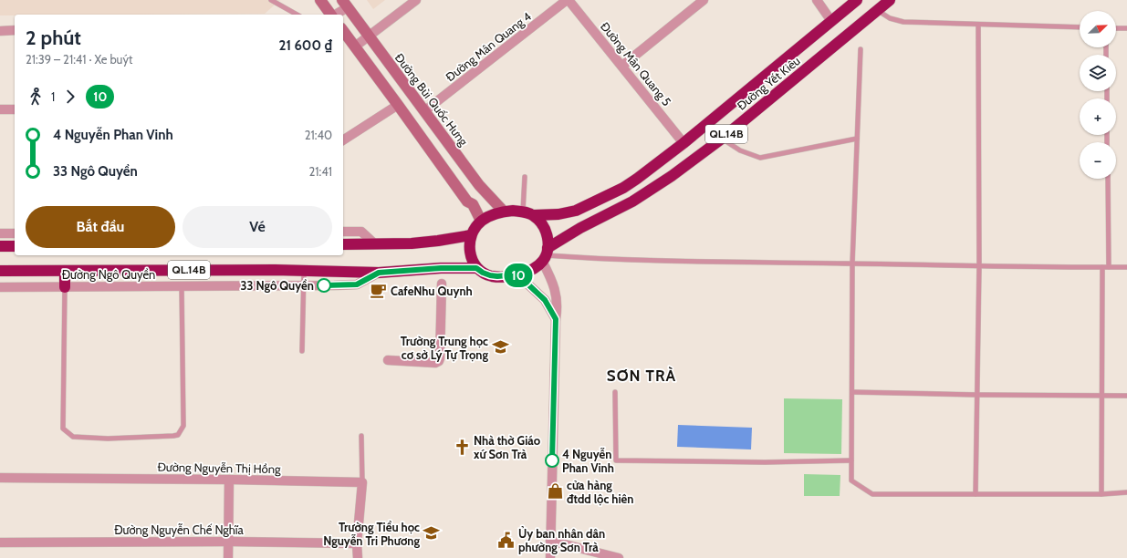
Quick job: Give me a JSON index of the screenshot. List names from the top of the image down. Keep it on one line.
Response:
{"streets":{"highway":["Đường Yết Kiêu","QL.14B","Đường Ngô Quyền"],"street":["Đường Mân Quang 4","Đường Mân Quang 5","Đường Bùi Quốc Hưng","Đường Nguyễn Thị Hồng","Đường Nguyễn Chế Nghĩa"]},"crossings":[["Đường Mân Quang 4","Đường Mân Quang 5"],["Đường Mân Quang 4","Đường Bùi Quốc Hưng"],["Đường Mân Quang 5","Đường Yết Kiêu"],["Đường Yết Kiêu","Đường Bùi Quốc Hưng"],["Đường Yết Kiêu","Đường Ngô Quyền"],["Đường Bùi Quốc Hưng","Đường Ngô Quyền"],["QL.14B","Đường Ngô Quyền"]],"districts":["SƠN TRÀ"],"places":{"other":["33 Ngô Quyền","4 Nguyễn Phan Vinh"],"cafe":["CafeNhu Quynh"],"school or university":["Trường Trung học cơ sở Lý Tự Trọng","Trường Tiểu học Nguyễn Tri Phương"],"church":["Nhà thờ Giáo xứ Sơn Trà"],"shop":["cửa hàng đtdd lộc hiên"],"public building":["Ủy ban nhân dân phường Sơn Trà"]},"lines":["bus line 10"],"north":"top right","page":{"on_map":"10","map_buttons":["+","−"],"heading":["2 phút","21:39 – 21:41 · Xe buýt","21 600 ₫"],"legs":["1","10"],"list":[{"name":"4 Nguyễn Phan Vinh","value":"21:40"},{"name":"33 Ngô Quyền","value":"21:41"}],"buttons":["Bắt đầu","Vé"]}}
